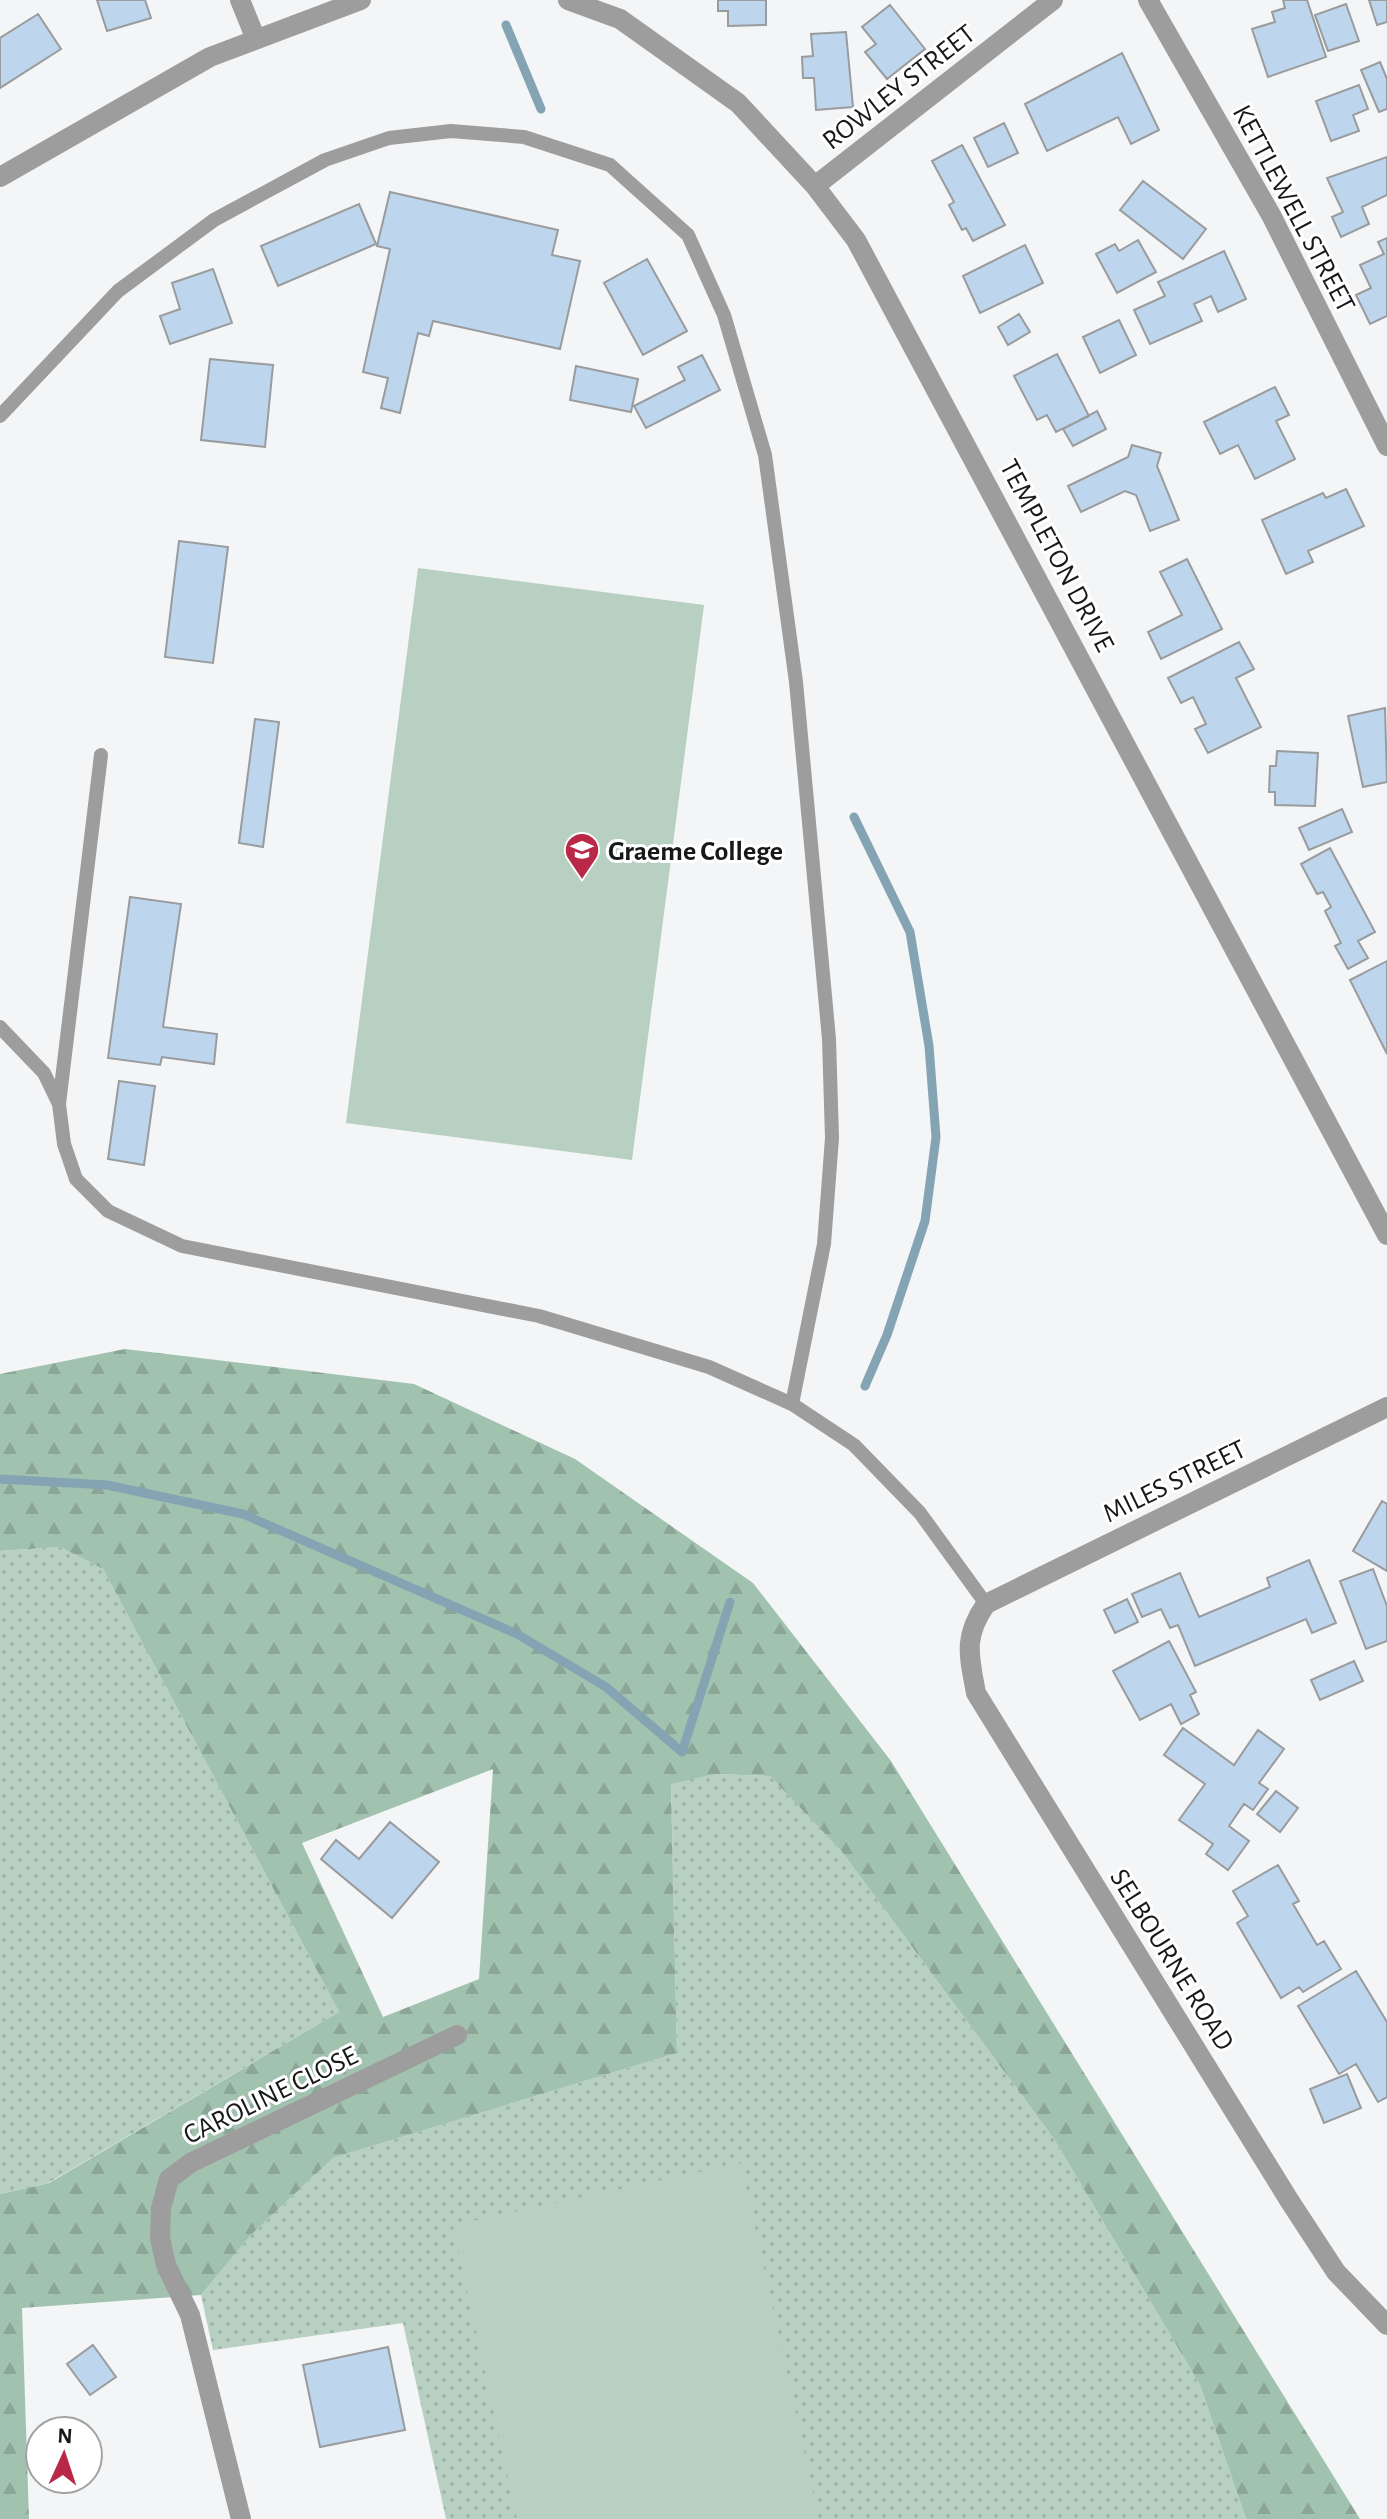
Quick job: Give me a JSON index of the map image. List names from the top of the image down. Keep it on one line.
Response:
{"streets":{"street":["ROWLEY STREET","KETTLEWELL STREET","TEMPLETON DRIVE","MILES STREET","SELBOURNE ROAD","CAROLINE CLOSE"]},"crossings":[["ROWLEY STREET","TEMPLETON DRIVE"],["MILES STREET","SELBOURNE ROAD"]],"places":{"school or university":["Graeme College"]},"north":"top"}
